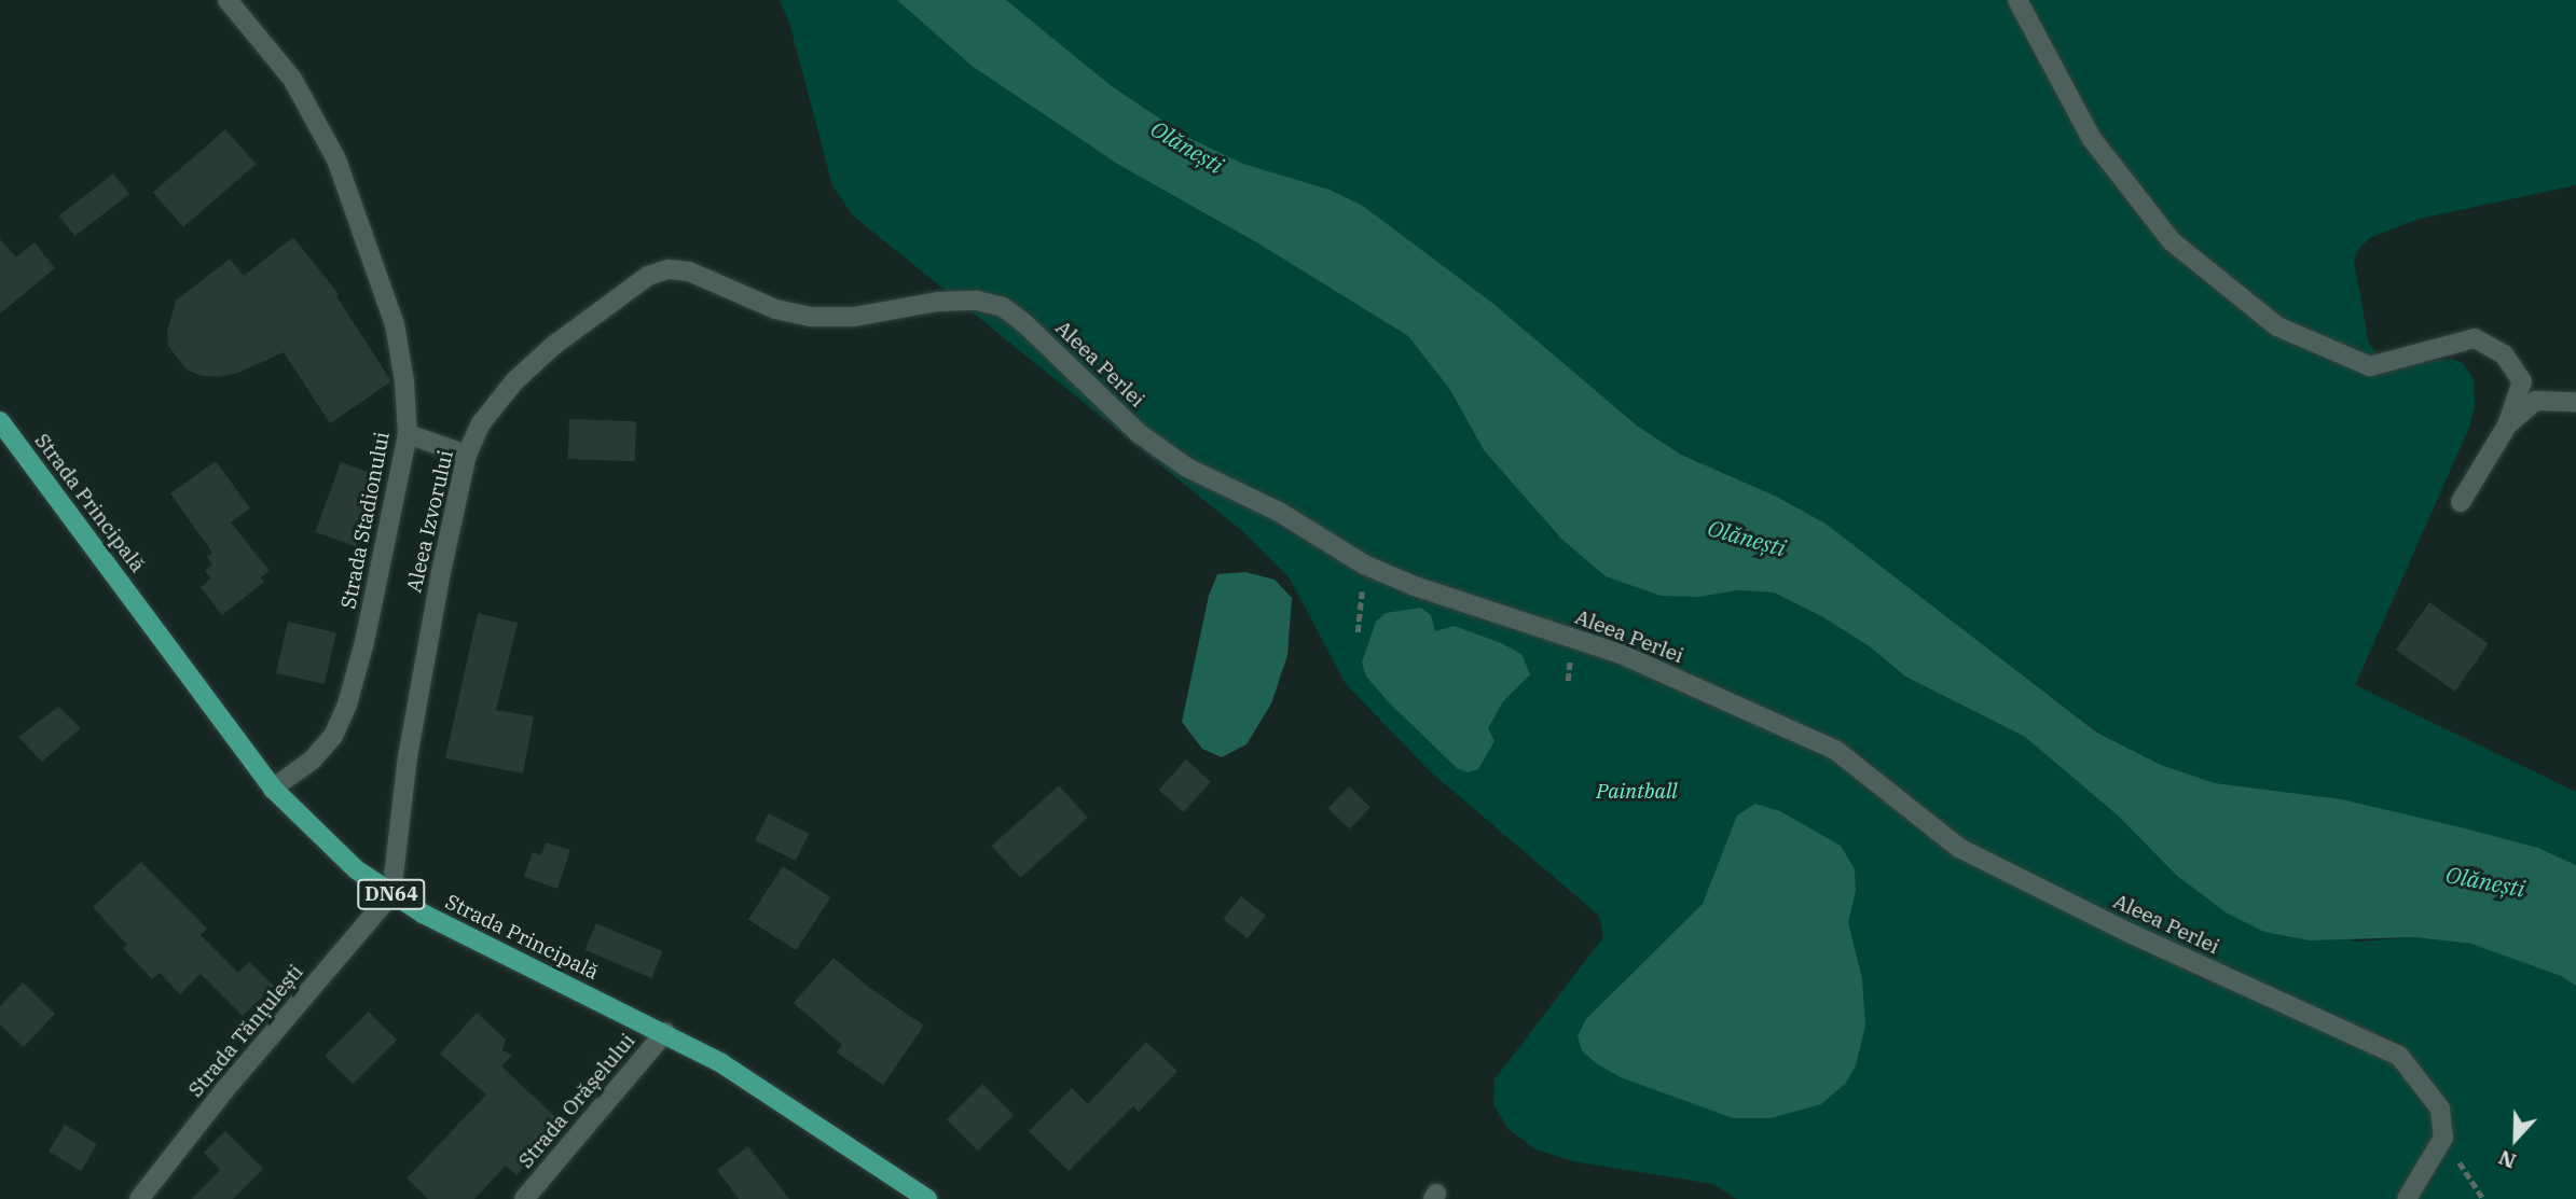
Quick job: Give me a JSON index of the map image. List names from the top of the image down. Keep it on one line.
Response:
{"streets":{"main road":["Strada Principală","DN64"],"street":["Aleea Perlei","Strada Stadionului","Aleea Izvorului","Strada Tănțulești","Strada Orășelului"]},"crossings":[["Aleea Perlei","Aleea Izvorului"],["Strada Principală","Strada Stadionului"],["Strada Principală","Aleea Izvorului"],["Strada Principală","Strada Tănțulești"],["Strada Principală","Strada Orășelului"],["Aleea Izvorului","Strada Tănțulești"]],"water":["Olănești"],"parks":["Paintball"],"north":"bottom"}
